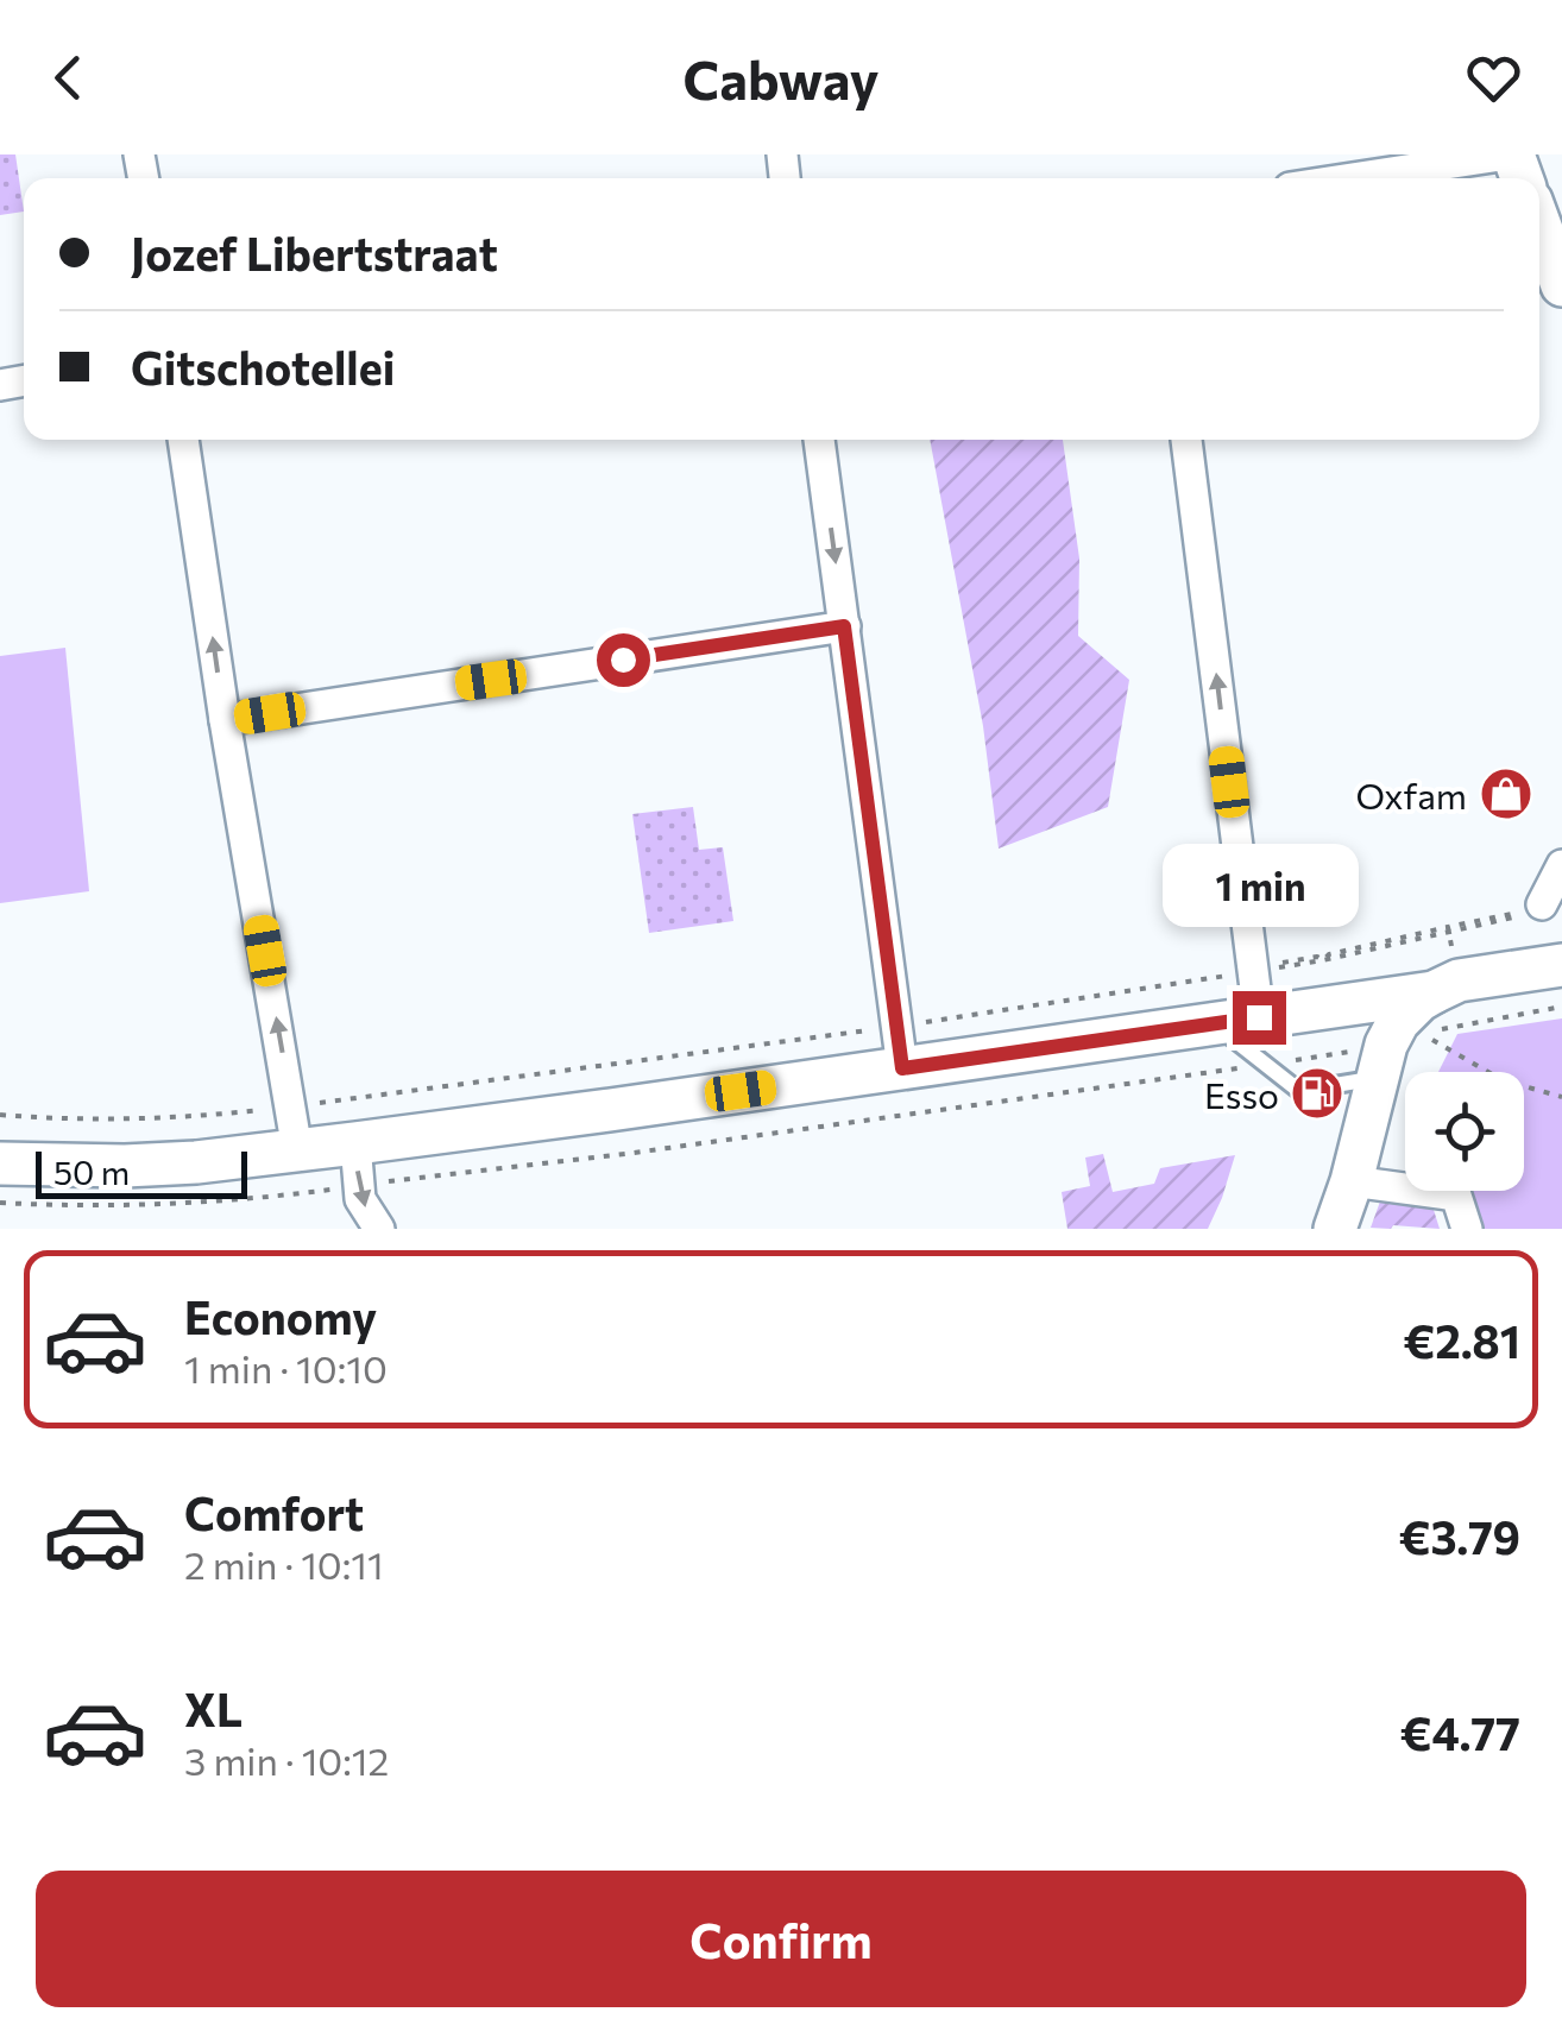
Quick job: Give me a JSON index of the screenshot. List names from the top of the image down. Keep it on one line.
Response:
{"places":{"shop":["Oxfam"],"fuel station":["Esso"]},"scale_bar":"50 m","page":{"header":"Cabway","banner":["Jozef Libertstraat","Gitschotellei"],"bubble":"1 min","scale":"50 m","list":[{"name":"Economy","note":"1 min · 10:10","value":"€2.81"},{"name":"Comfort","note":"2 min · 10:11","value":"€3.79"},{"name":"XL","note":"3 min · 10:12","value":"€4.77"}],"buttons":"Confirm"}}
